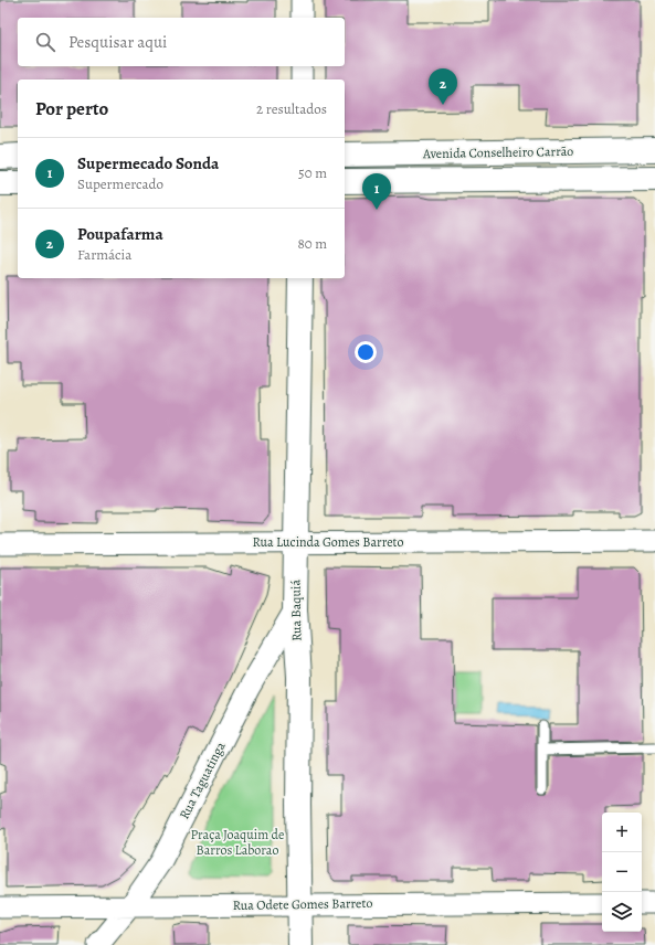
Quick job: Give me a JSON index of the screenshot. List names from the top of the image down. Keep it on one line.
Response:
{"streets":{"street":["Avenida Conselheiro Carrão","Rua Lucinda Gomes Barreto","Rua Baquiá","Rua Taguatinga","Rua Odete Gomes Barreto"]},"crossings":[["Rua Lucinda Gomes Barreto","Rua Baquiá"],["Rua Baquiá","Rua Taguatinga"],["Rua Baquiá","Rua Odete Gomes Barreto"],["Rua Taguatinga","Rua Odete Gomes Barreto"]],"parks":["Praça Joaquim de Barros Laborao"],"page":{"search":"Pesquisar aqui","pins":["2","1"],"heading":["Por perto","2 resultados"],"list":[{"mark":"1","name":"Supermecado Sonda","note":"Supermercado","value":"50 m"},{"mark":"2","name":"Poupafarma","note":"Farmácia","value":"80 m"}],"map_buttons":["+","−"]}}
